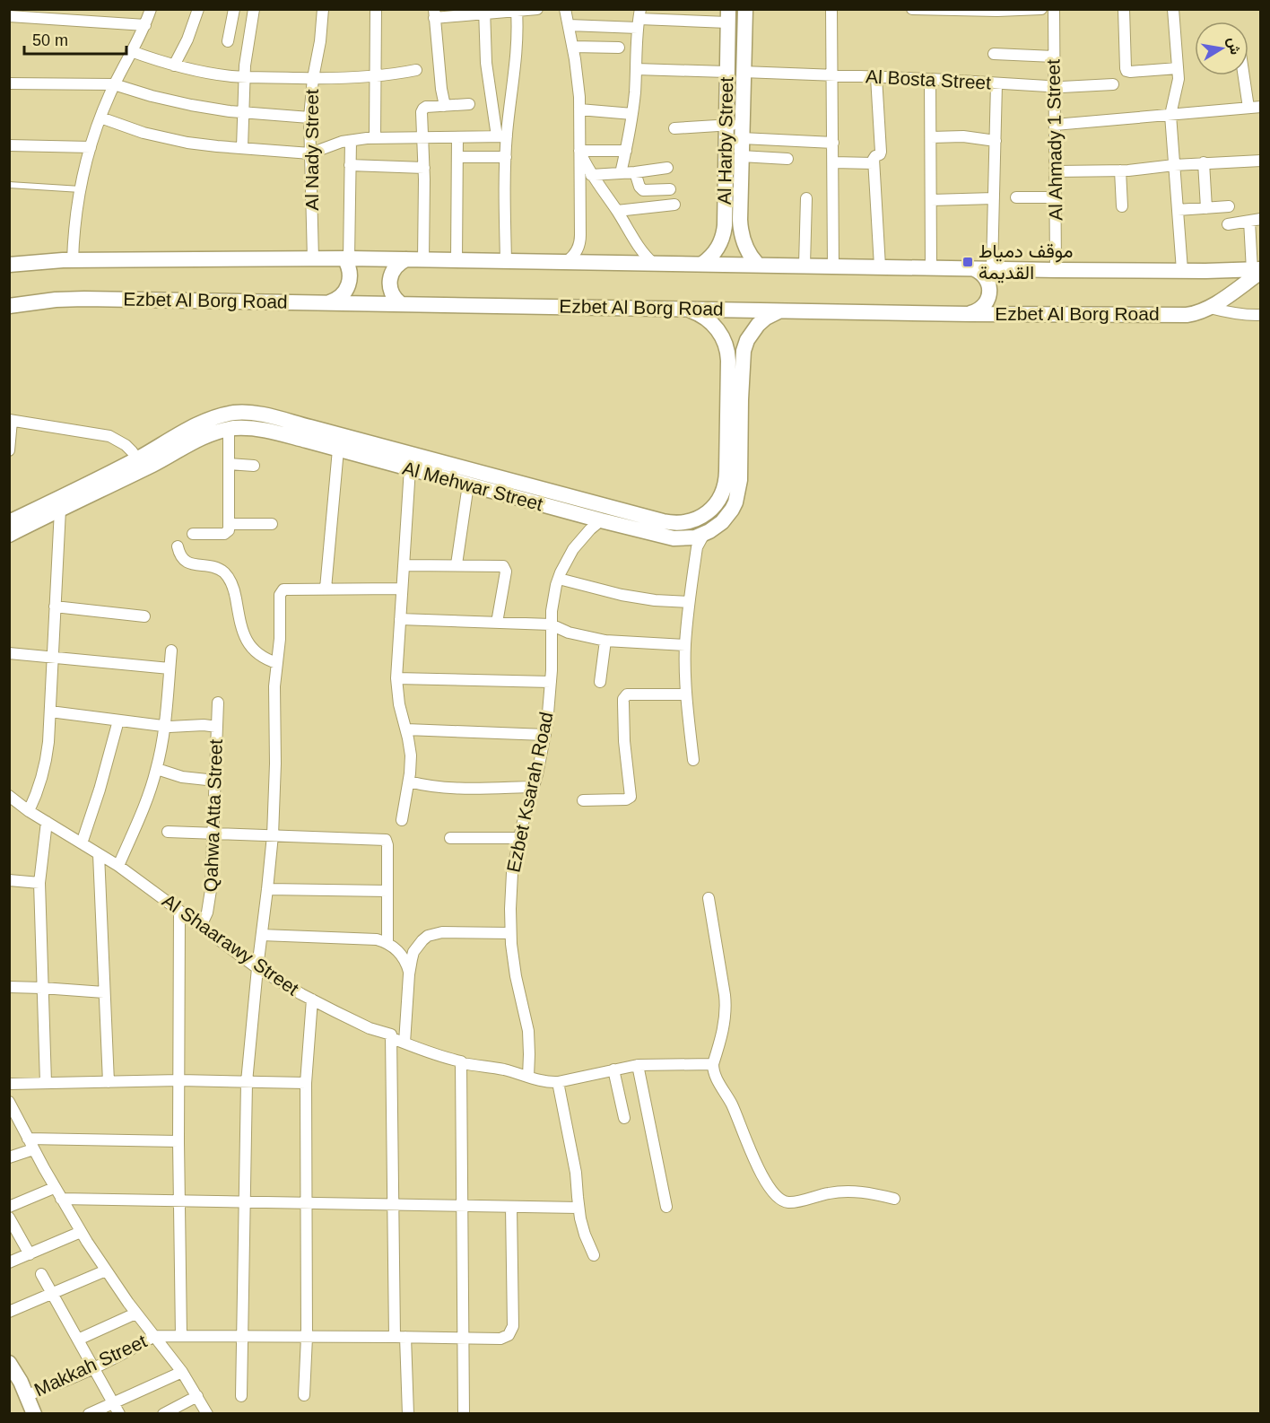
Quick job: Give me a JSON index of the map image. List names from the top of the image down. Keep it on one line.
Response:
{"streets":{"street":["Al Bosta Street","Al Ahmady 1 Street","Al Harby Street","Al Nady Street","Ezbet Al Borg Road","Al Mehwar Street","Ezbet Ksarah Road","Qahwa Atta Street","Al Shaarawy Street","Makkah Street"]},"crossings":[["Al Bosta Street","Al Ahmady 1 Street"],["Al Bosta Street","Al Harby Street"],["Al Ahmady 1 Street","Ezbet Al Borg Road"],["Al Harby Street","Ezbet Al Borg Road"],["Al Nady Street","Ezbet Al Borg Road"],["Ezbet Al Borg Road","Al Mehwar Street"],["Al Mehwar Street","Ezbet Ksarah Road"],["Ezbet Ksarah Road","Al Shaarawy Street"],["Qahwa Atta Street","Al Shaarawy Street"]],"places":{"transit":["موقف دمياط القديمة"]},"scale_bar":"50 m","north":"right"}
